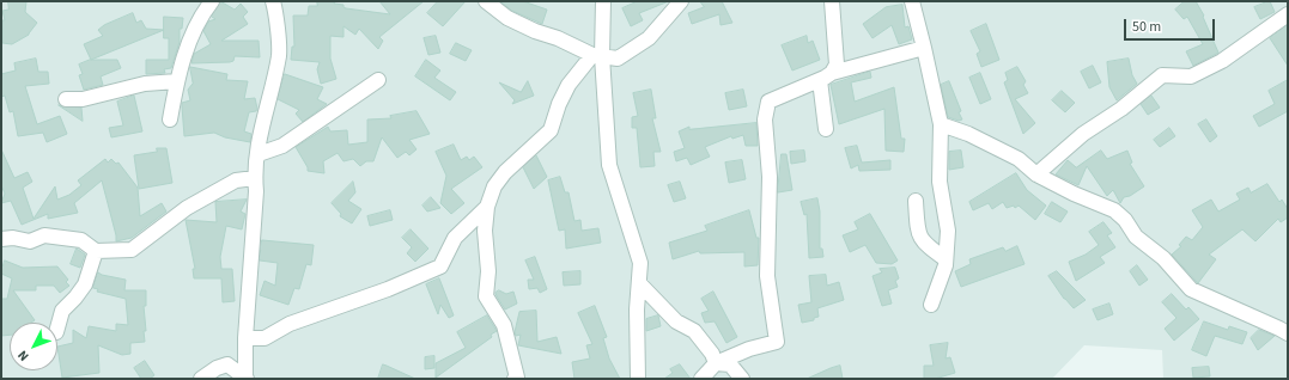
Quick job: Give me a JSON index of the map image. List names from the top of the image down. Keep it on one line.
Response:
{"scale_bar":"50 m","north":"bottom left"}
